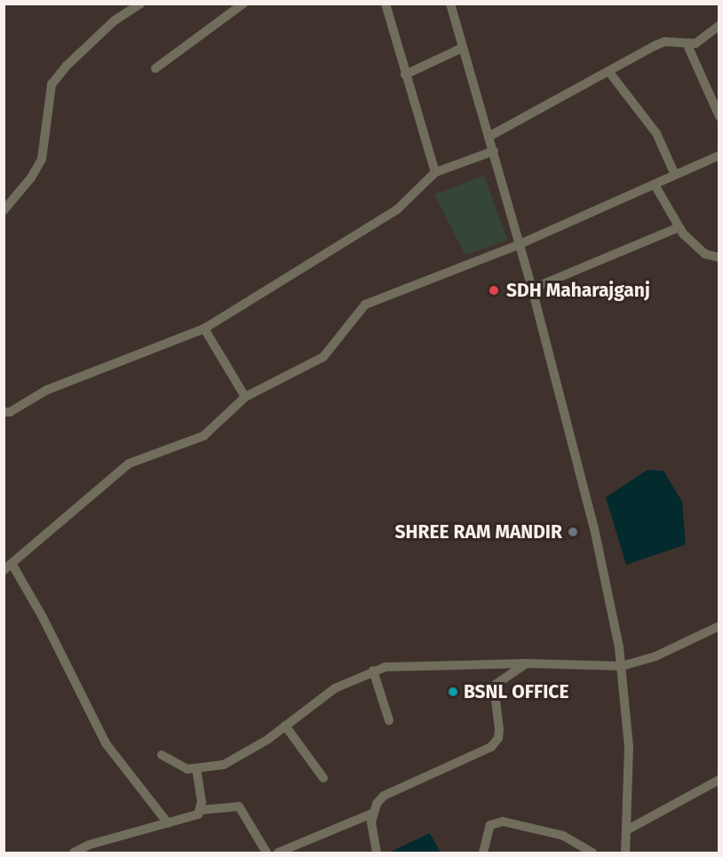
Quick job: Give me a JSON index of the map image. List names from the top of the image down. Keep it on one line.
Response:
{"places":["SDH Maharajganj","SHREE RAM MANDIR","BSNL OFFICE"]}
